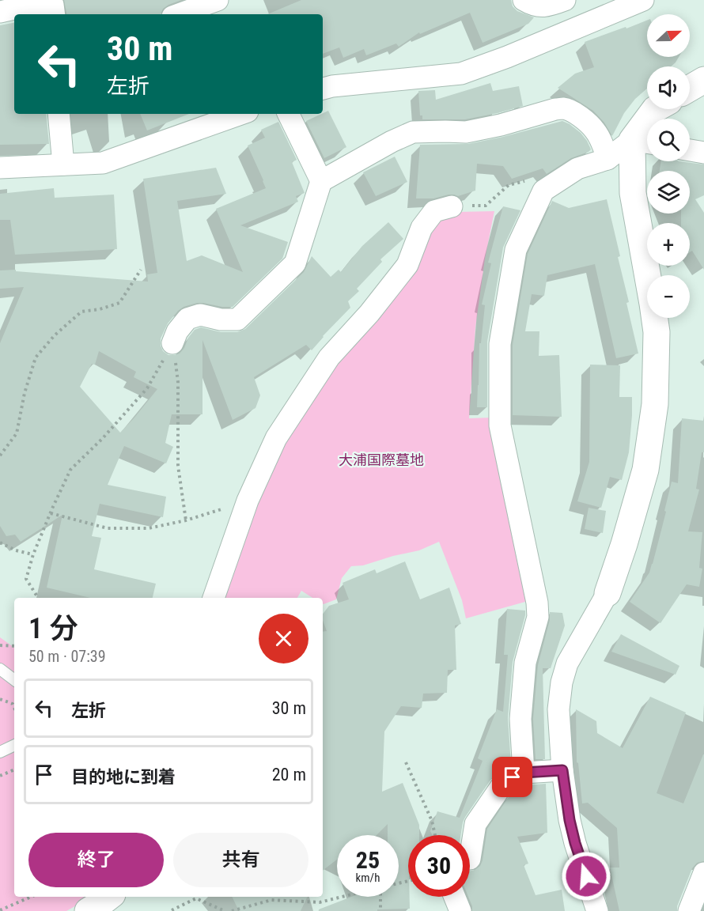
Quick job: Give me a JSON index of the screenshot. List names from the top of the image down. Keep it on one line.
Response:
{"parks":["大浦国際墓地"],"north":"right","page":{"map_buttons":["+","−"],"turn":["30 m","左折"],"heading":["1 分","50 m · 07:39"],"list":[{"name":"左折","value":"30 m"},{"name":"目的地に到着","value":"20 m"}],"buttons":["終了","共有"],"speed":"25 km/h","limit":"30"}}
